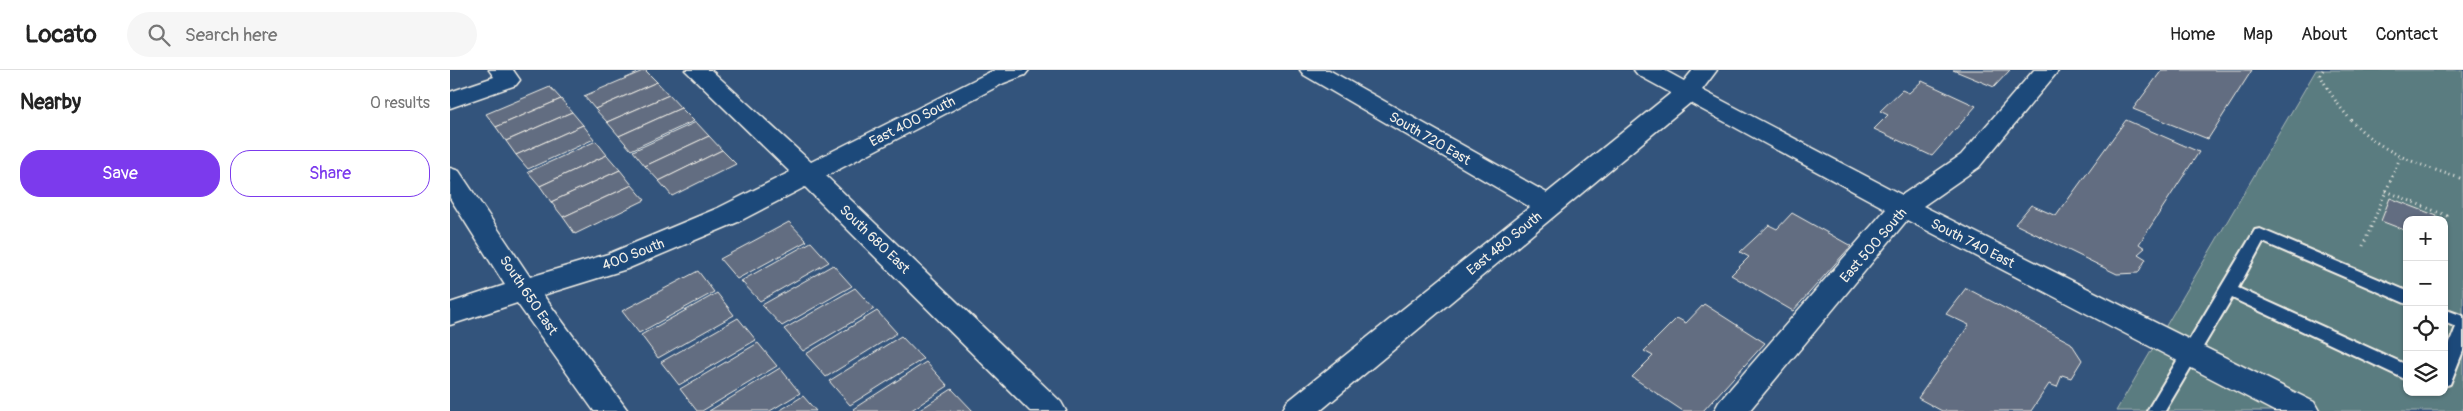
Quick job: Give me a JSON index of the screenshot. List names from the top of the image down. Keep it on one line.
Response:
{"streets":{"street":["East 400 South","South 720 East","South 680 East","East 480 South","South 740 East","East 500 South","400 South","South 650 East"]},"crossings":[["East 400 South","South 680 East"],["East 400 South","400 South"],["South 720 East","East 480 South"],["South 680 East","400 South"],["East 480 South","South 740 East"],["South 740 East","East 500 South"],["400 South","South 650 East"]],"page":{"header":"Locato","search":"Search here","nav":["Home","Map","About","Contact"],"heading":["Nearby","0 results"],"buttons":["Save","Share"],"map_buttons":["+","−"]}}
